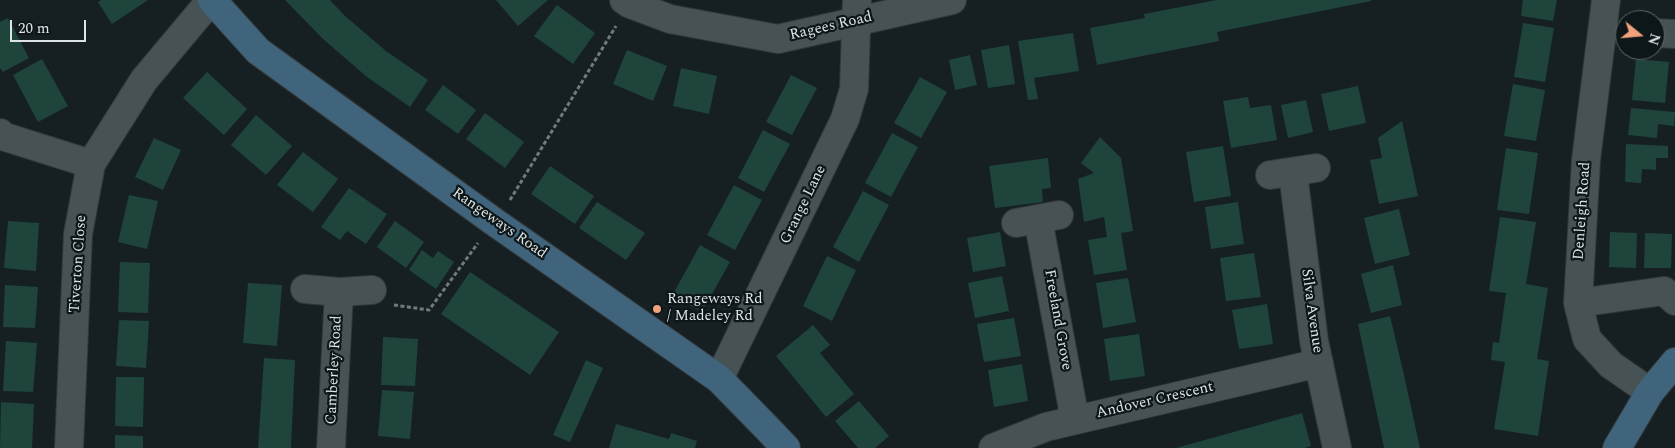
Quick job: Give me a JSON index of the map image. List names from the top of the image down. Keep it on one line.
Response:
{"streets":{"street":["Ragees Road","Grange Lane","Denleigh Road","Rangeways Road","Tiverton Close","Silva Avenue","Freeland Grove","Camberley Road","Andover Crescent"]},"crossings":[["Ragees Road","Grange Lane"],["Grange Lane","Rangeways Road"],["Rangeways Road","Tiverton Close"],["Silva Avenue","Andover Crescent"],["Freeland Grove","Andover Crescent"]],"places":["Rangeways Rd / Madeley Rd"],"scale_bar":"20 m","north":"right"}
